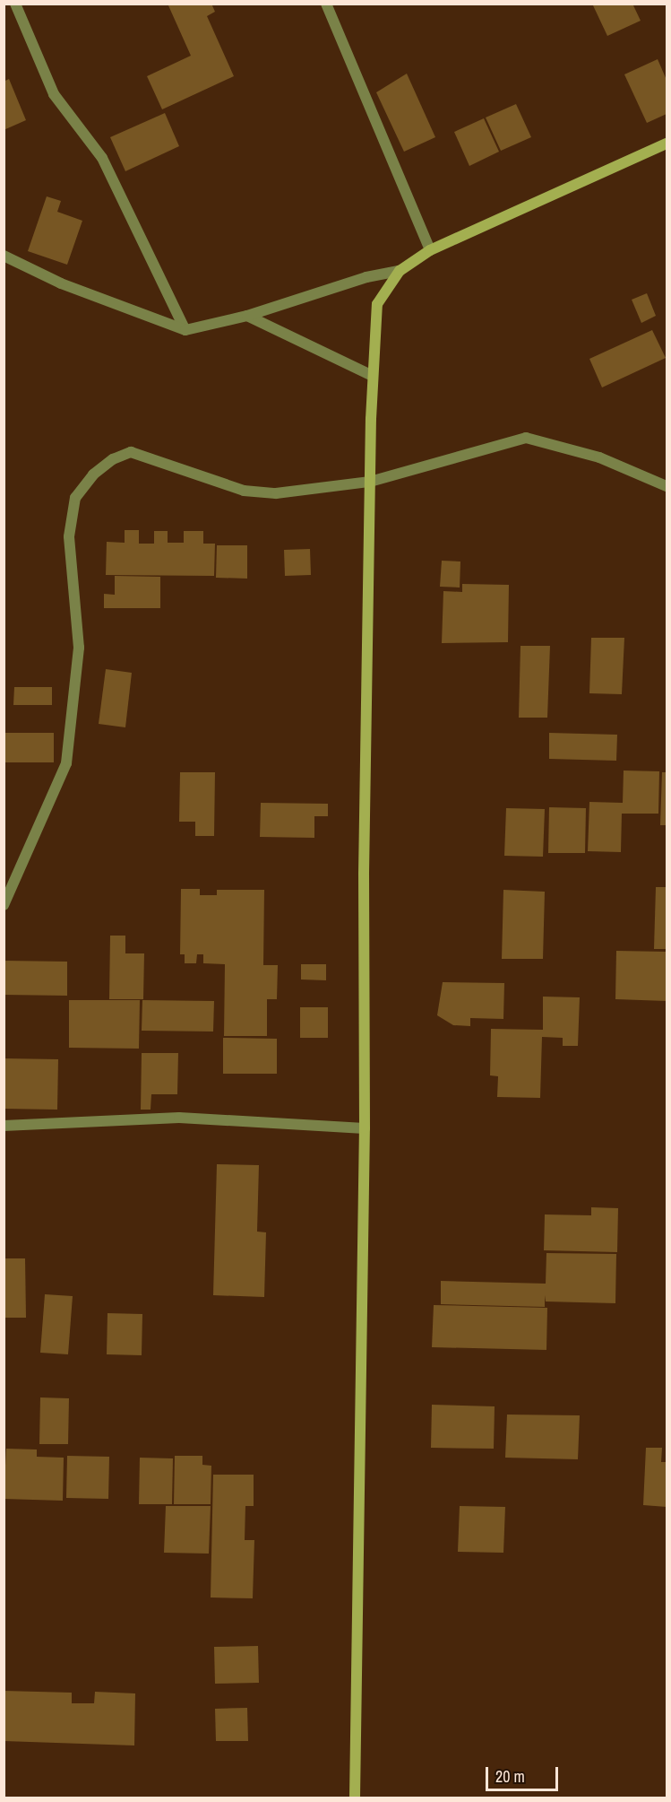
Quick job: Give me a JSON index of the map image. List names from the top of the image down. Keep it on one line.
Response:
{"scale_bar":"20 m"}
